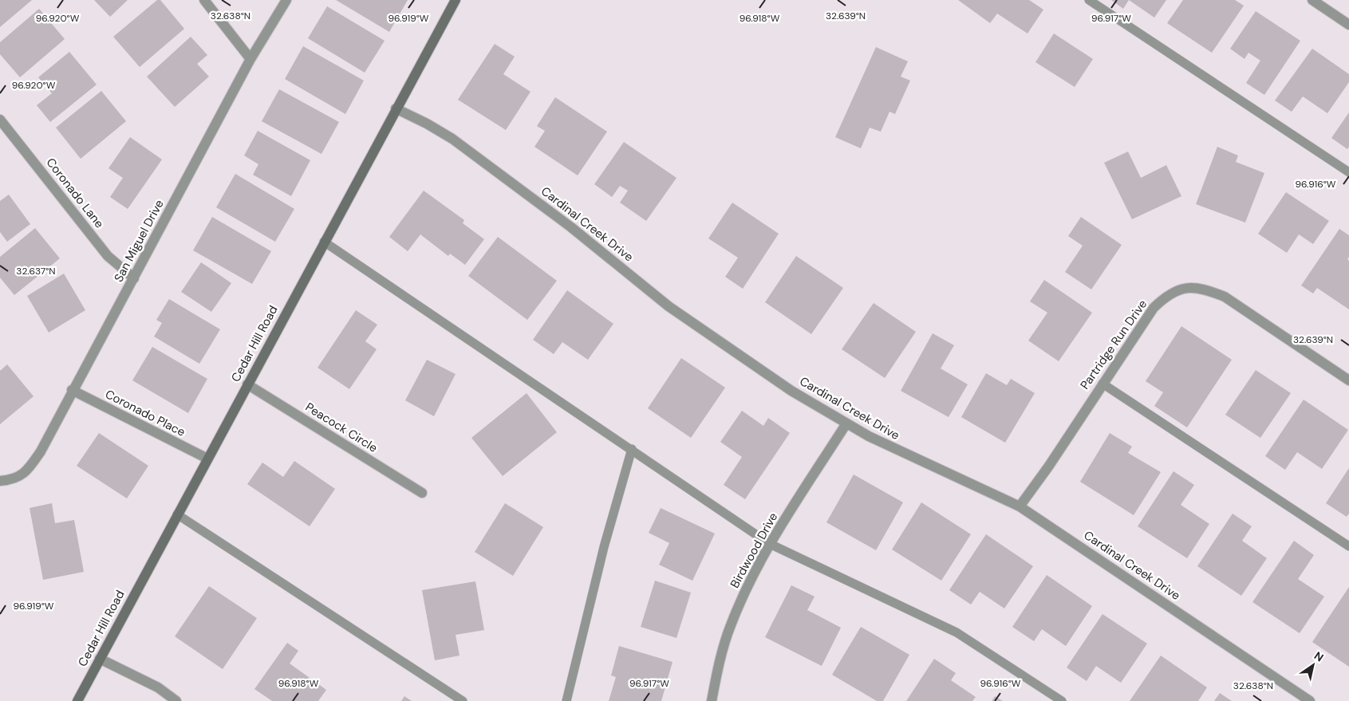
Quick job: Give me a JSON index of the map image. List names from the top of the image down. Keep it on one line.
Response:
{"streets":{"street":["Coronado Lane","Cardinal Creek Drive","San Miguel Drive","Cedar Hill Road","Partridge Run Drive","Coronado Place","Peacock Circle","Birdwood Drive"]},"crossings":[["Coronado Lane","San Miguel Drive"],["Cardinal Creek Drive","Cedar Hill Road"],["Cardinal Creek Drive","Partridge Run Drive"],["Cardinal Creek Drive","Birdwood Drive"],["San Miguel Drive","Coronado Place"],["Cedar Hill Road","Coronado Place"],["Cedar Hill Road","Peacock Circle"]],"north":"top right","coordinates":["32.638°N","32.639°N","96.920°W","96.919°W","96.918°W","96.917°W","96.916°W","32.637°N"]}
